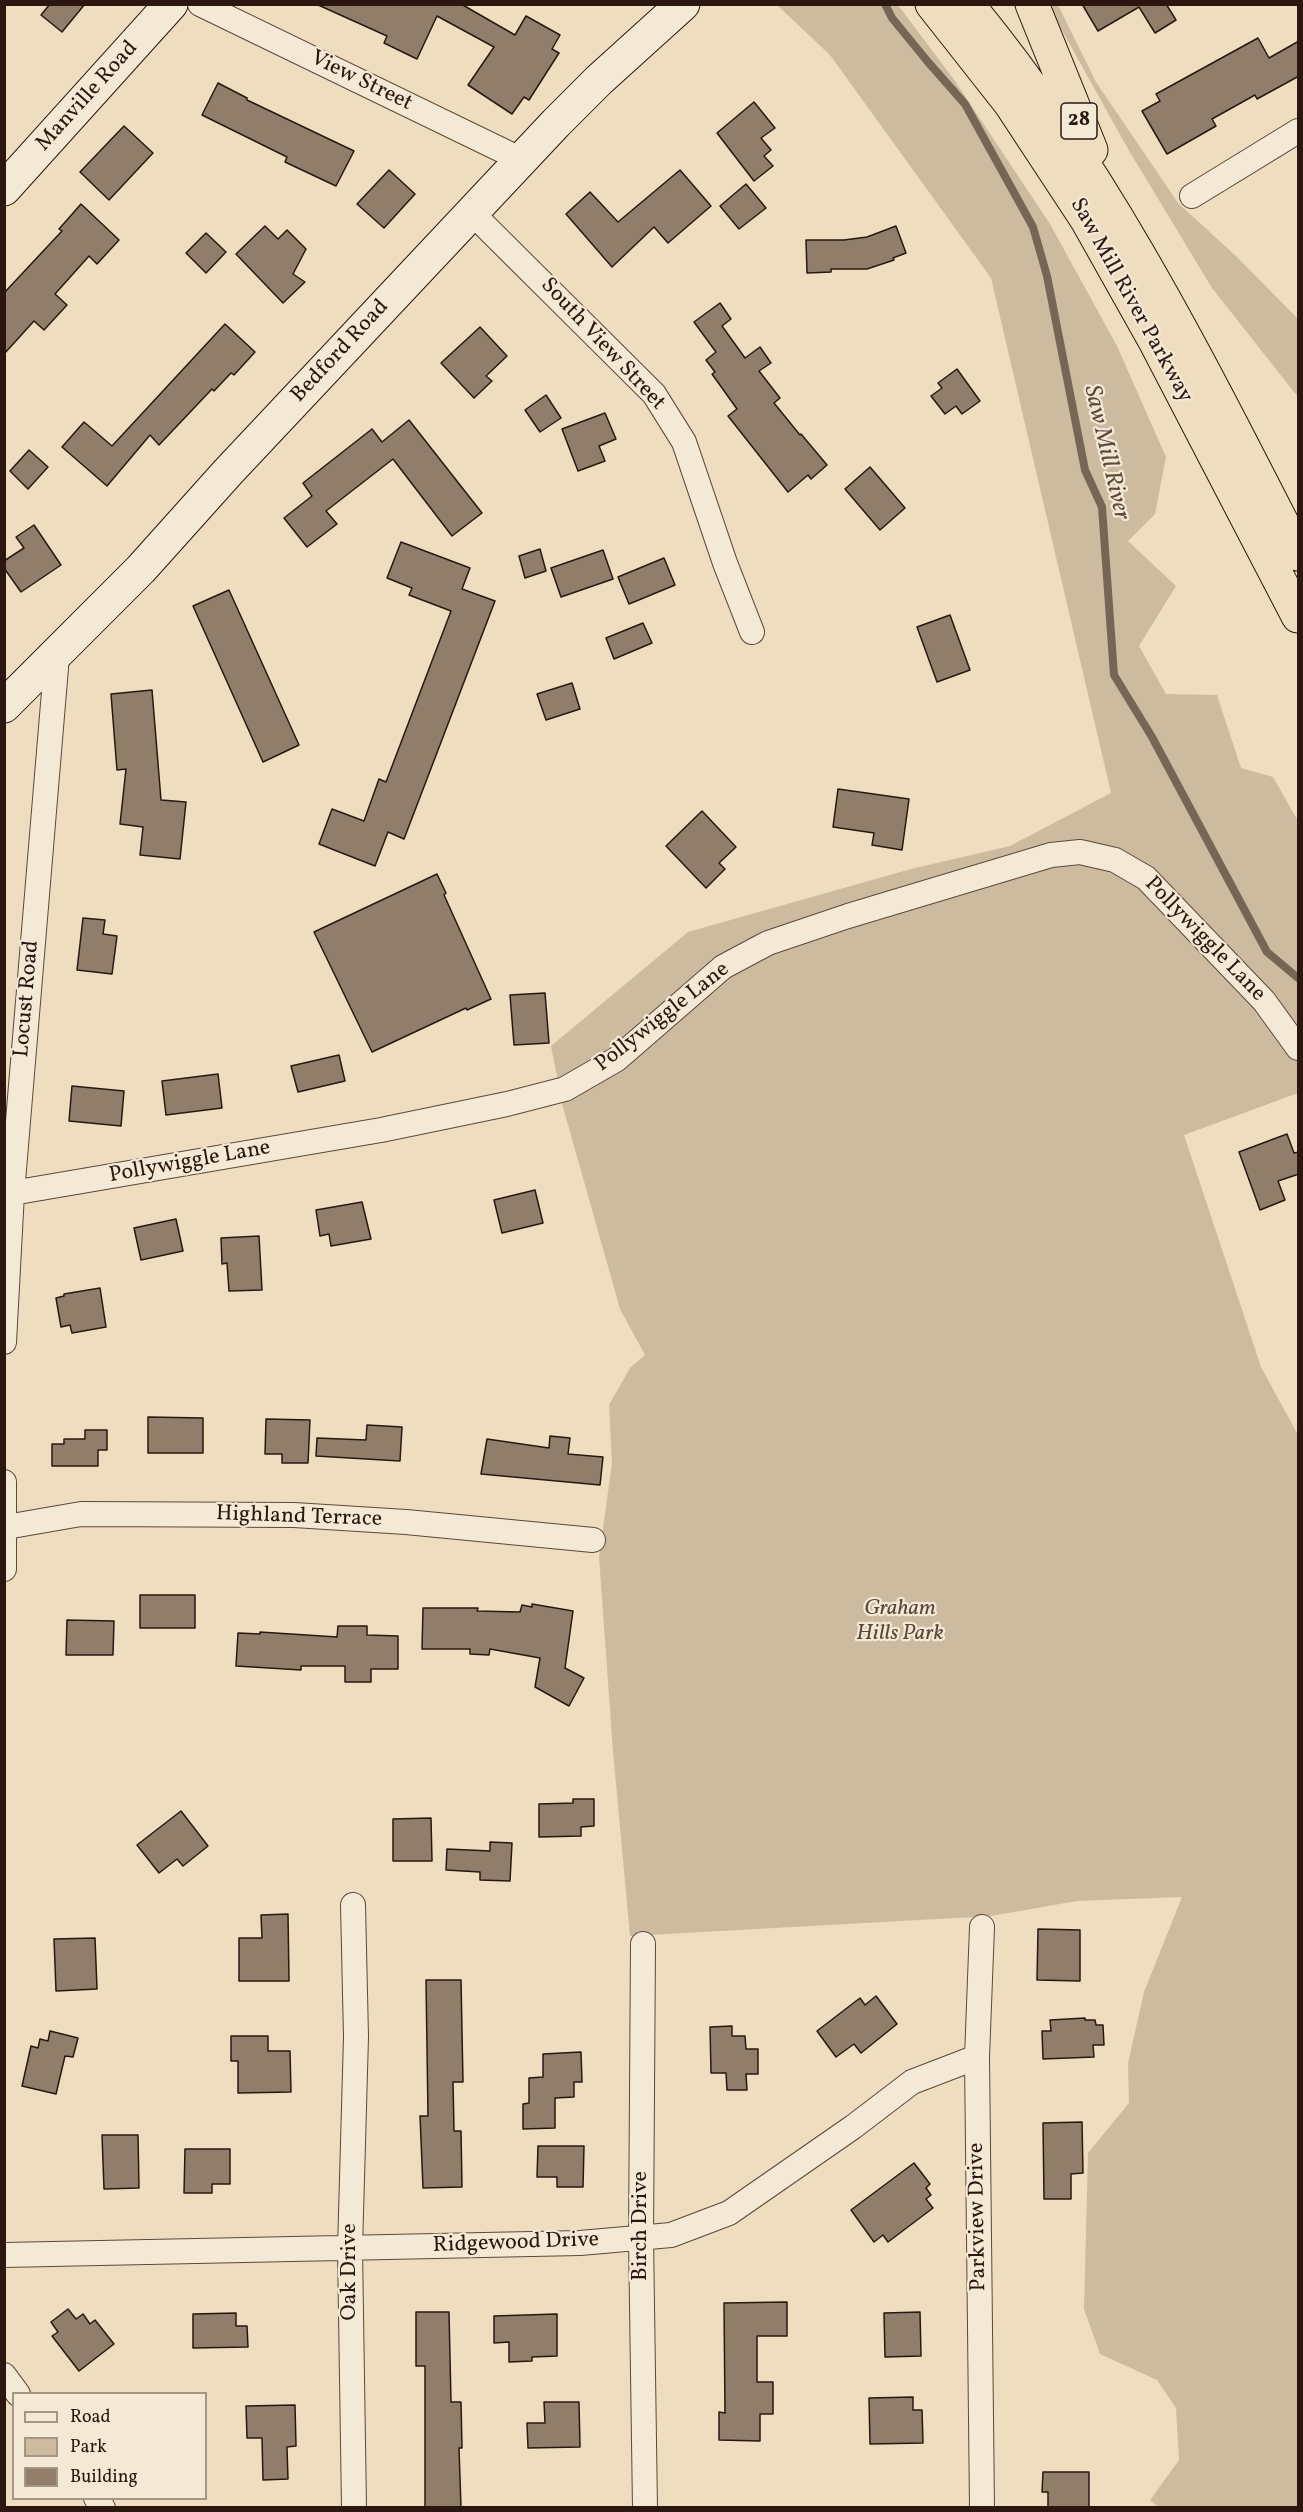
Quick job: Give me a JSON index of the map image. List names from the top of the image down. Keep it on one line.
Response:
{"streets":{"highway":["28","Saw Mill River Parkway"],"main road":["Manville Road","Bedford Road"],"street":["View Street","South View Street","Pollywiggle Lane","Locust Road","Highland Terrace","Parkview Drive","Birch Drive","Ridgewood Drive","Oak Drive"]},"crossings":[["View Street","Bedford Road"],["28","Saw Mill River Parkway"],["South View Street","Bedford Road"],["Bedford Road","Locust Road"],["Pollywiggle Lane","Locust Road"],["Parkview Drive","Ridgewood Drive"],["Birch Drive","Ridgewood Drive"],["Ridgewood Drive","Oak Drive"]],"water":["Saw Mill River"],"parks":["Graham Hills Park"],"legend":["Road","Park","Building"]}
